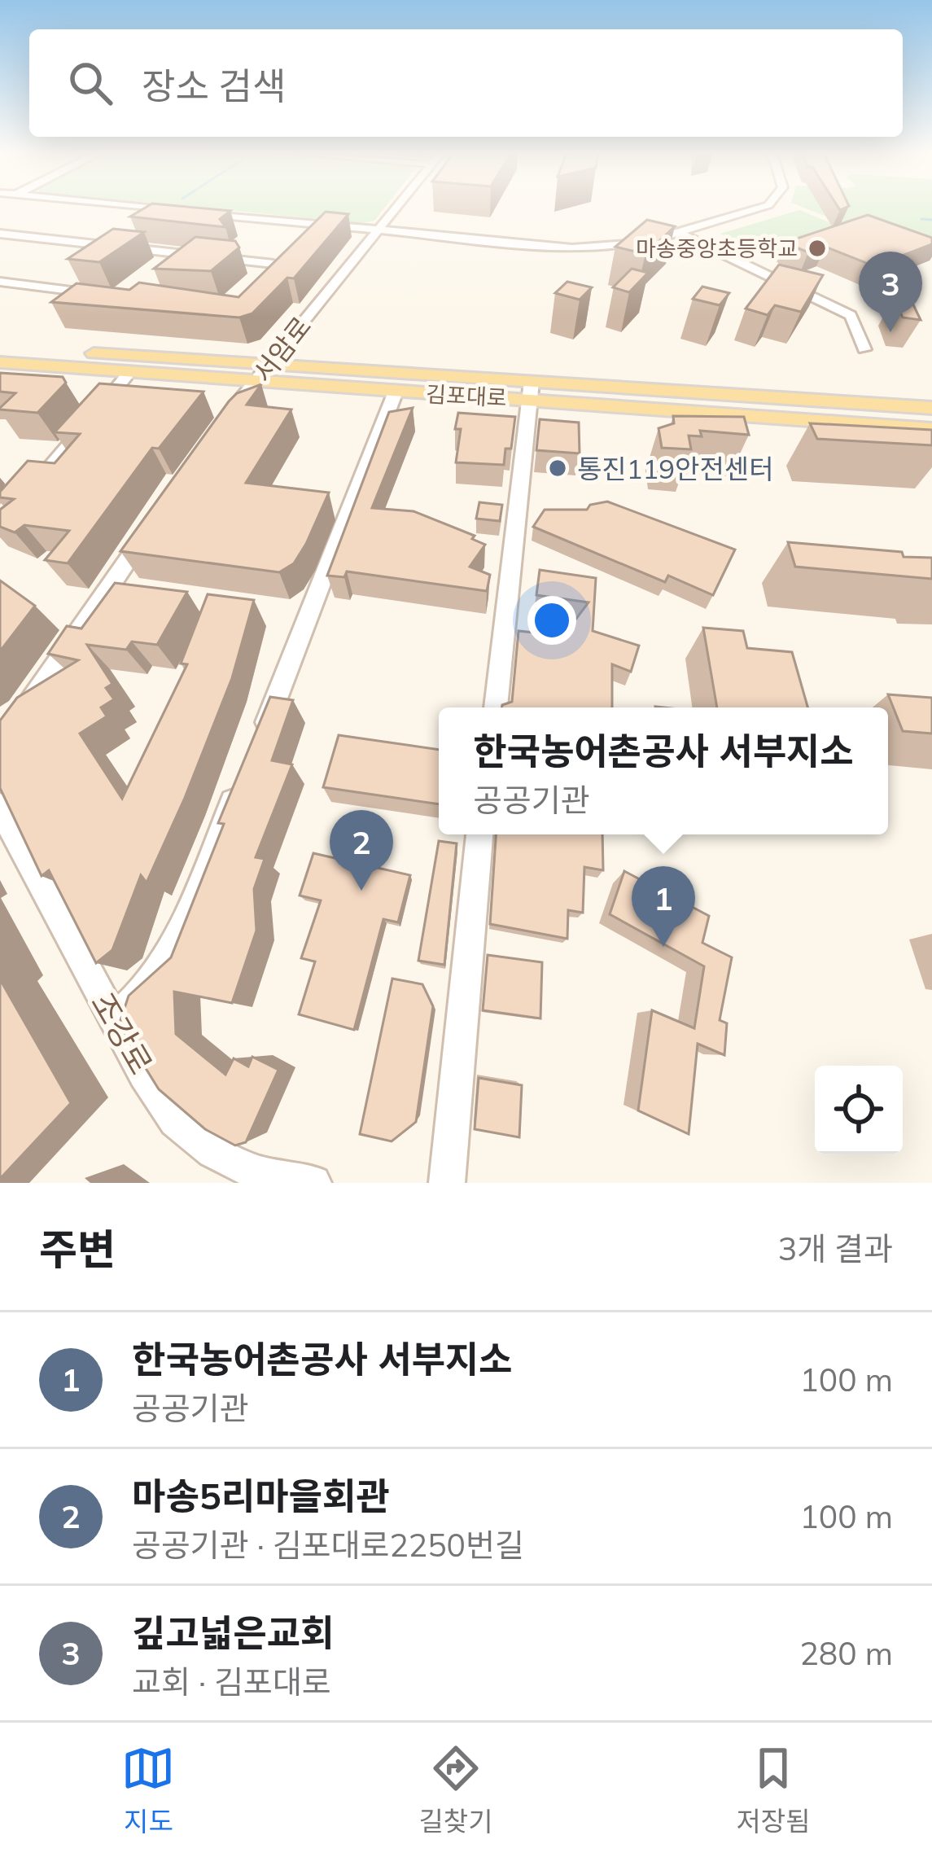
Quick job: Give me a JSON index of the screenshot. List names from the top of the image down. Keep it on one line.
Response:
{"streets":{"main road":["김포대로"],"street":["서암로","조강로"]},"crossings":[["서암로","김포대로"]],"places":["마송중앙초등학교","통진119안전센터"],"page":{"search":"장소 검색","pins":["3","2","1"],"popup":["한국농어촌공사 서부지소","공공기관"],"heading":["주변","3개 결과"],"list":[{"mark":"1","name":"한국농어촌공사 서부지소","note":"공공기관","value":"100 m"},{"mark":"2","name":"마송5리마을회관","note":"공공기관 · 김포대로2250번길","value":"100 m"},{"mark":"3","name":"깊고넓은교회","note":"교회 · 김포대로","value":"280 m"}],"nav":["지도","길찾기","저장됨"]}}
